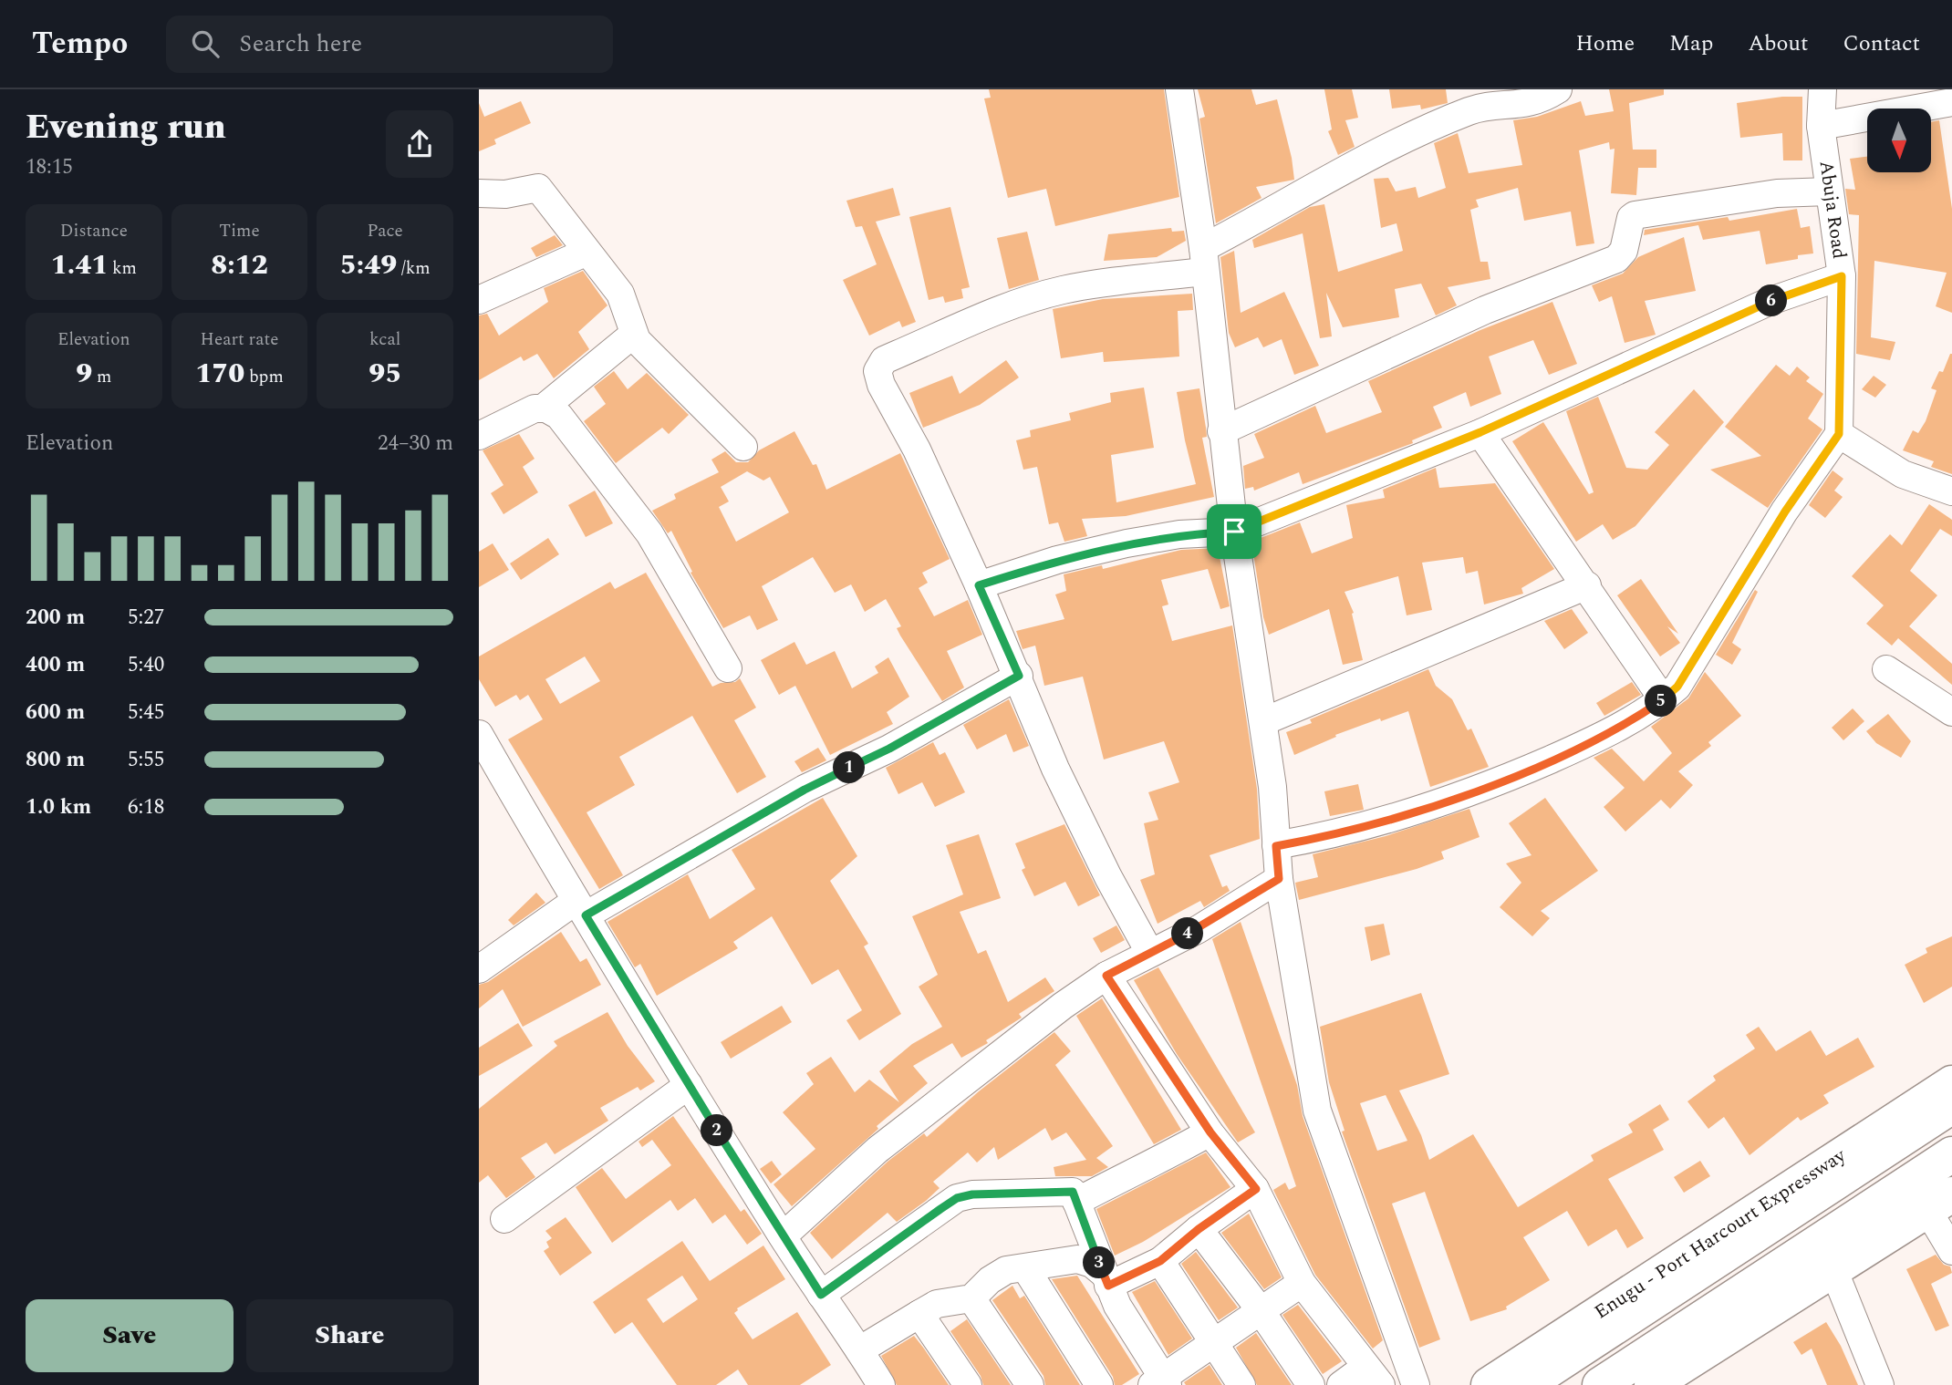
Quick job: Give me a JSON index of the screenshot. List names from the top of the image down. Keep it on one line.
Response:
{"streets":{"main road":["Enugu - Port Harcourt Expressway"],"street":["Abuja Road"]},"north":"bottom","page":{"header":"Tempo","search":"Search here","nav":["Home","Map","About","Contact"],"heading":["Evening run","18:15"],"stats":[["Distance","1.41 km"],["Time","8:12"],["Pace","5:49 /km"],["Elevation","9 m"],["Heart rate","170 bpm"],["kcal","95"]],"pins":["6","5","1","4","2","3"],"chart":["Elevation","24–30 m"],"list":[{"name":"200 m","note":"5:27"},{"name":"400 m","note":"5:40"},{"name":"600 m","note":"5:45"},{"name":"800 m","note":"5:55"},{"name":"1.0 km","note":"6:18"}],"buttons":["Save","Share"]}}
